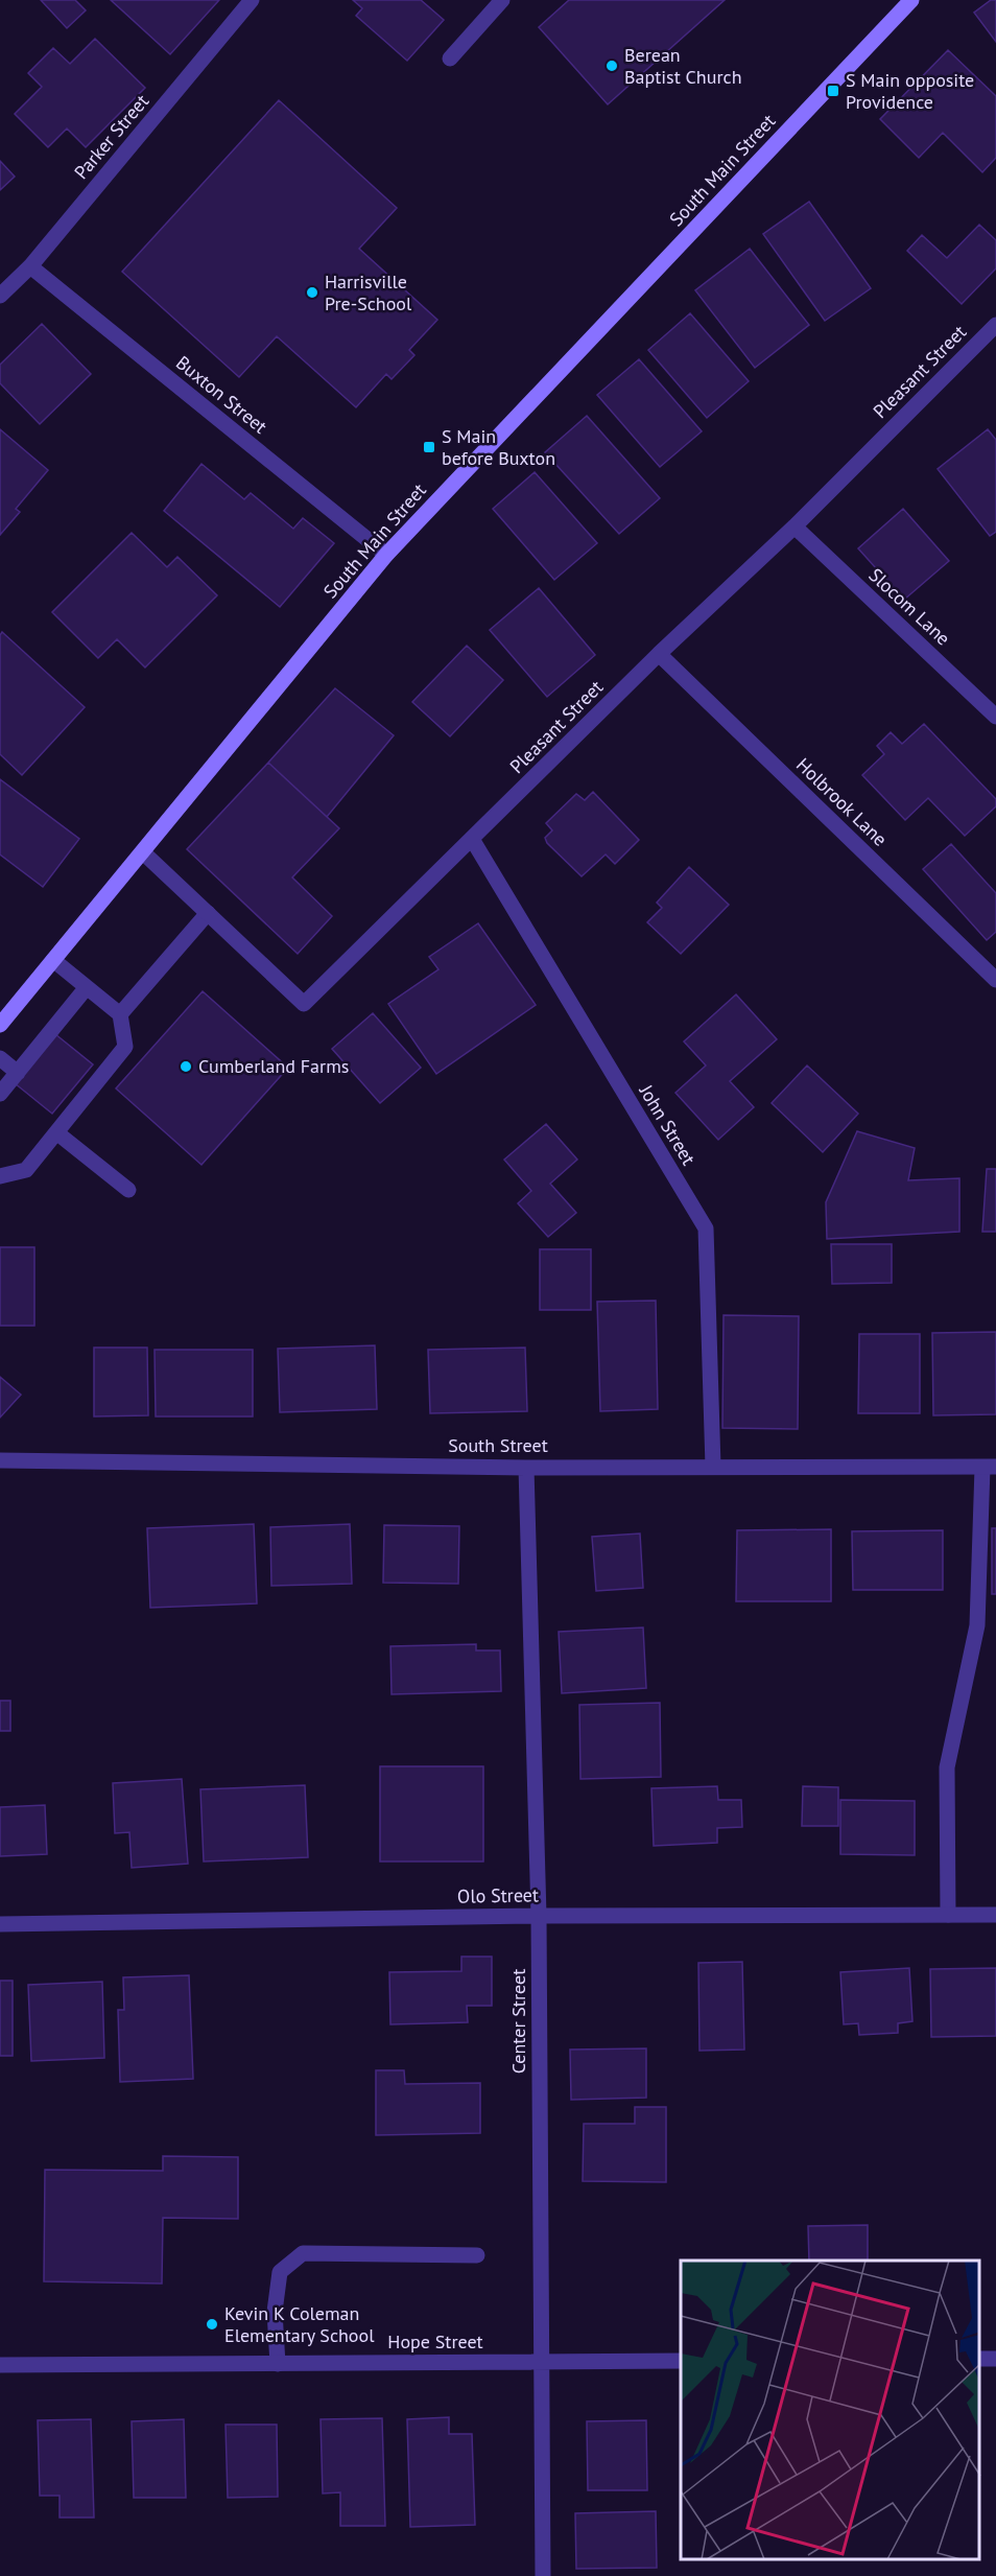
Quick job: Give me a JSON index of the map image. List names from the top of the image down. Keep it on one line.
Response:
{"streets":{"main road":["South Main Street"],"street":["Parker Street","Pleasant Street","Buxton Street","Slocom Lane","Holbrook Lane","John Street","South Street","Olo Street","Center Street","Hope Street"]},"crossings":[["Parker Street","Buxton Street"],["South Main Street","Pleasant Street"],["South Main Street","Buxton Street"],["Pleasant Street","Slocom Lane"],["Pleasant Street","Holbrook Lane"],["Pleasant Street","John Street"],["John Street","South Street"],["South Street","Center Street"],["Olo Street","Center Street"],["Center Street","Hope Street"]],"places":{"other":["Berean Baptist Church","Harrisville Pre-School","Cumberland Farms","Kevin K Coleman Elementary School"],"transit":["S Main opposite Providence","S Main before Buxton"]}}
